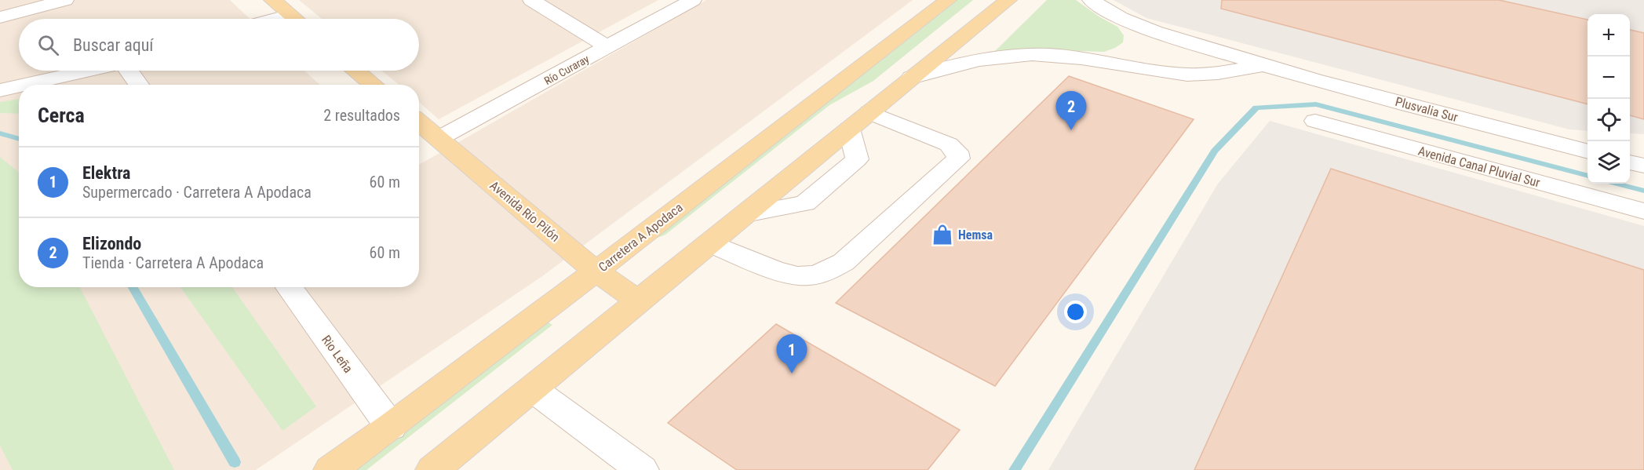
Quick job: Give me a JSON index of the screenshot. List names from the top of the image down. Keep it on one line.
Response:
{"streets":{"main road":["Avenida Río Pilón","Carretera A Apodaca"],"street":["Río Curaray","Plusvalia Sur","Avenida Canal Pluvial Sur","Rio Leña"]},"crossings":[["Río Curaray","Avenida Río Pilón"],["Avenida Río Pilón","Carretera A Apodaca"],["Carretera A Apodaca","Rio Leña"]],"places":{"shop":["Hemsa"]},"page":{"map_buttons":["+","−"],"search":"Buscar aquí","heading":["Cerca","2 resultados"],"pins":["2","1"],"list":[{"mark":"1","name":"Elektra","note":"Supermercado · Carretera A Apodaca","value":"60 m"},{"mark":"2","name":"Elizondo","note":"Tienda · Carretera A Apodaca","value":"60 m"}]}}
